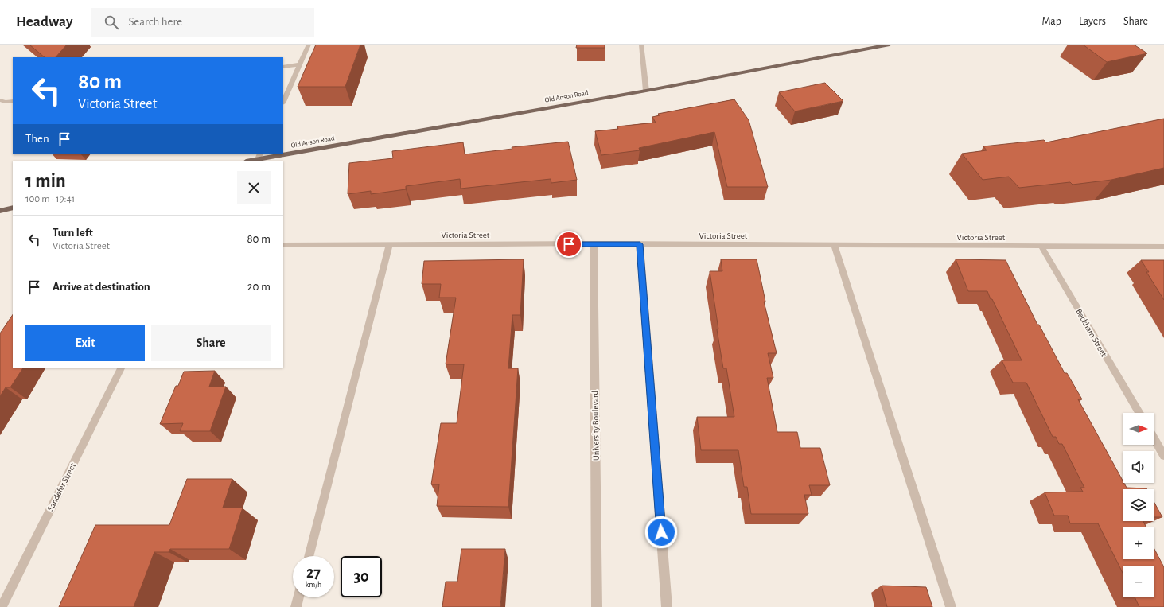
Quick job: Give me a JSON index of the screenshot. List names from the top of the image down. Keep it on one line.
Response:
{"streets":{"main road":["Old Anson Road"],"street":["Victoria Street","Beckham Street","University Boulevard","Sandefer Street"]},"crossings":[["Victoria Street","Beckham Street"],["Victoria Street","University Boulevard"]],"north":"right","page":{"header":"Headway","search":"Search here","nav":["Map","Layers","Share"],"turn":["80 m","Victoria Street"],"then":"Then","heading":["1 min","100 m · 19:41"],"list":[{"name":"Turn left","note":"Victoria Street","value":"80 m"},{"name":"Arrive at destination","value":"20 m"}],"buttons":["Exit","Share"],"map_buttons":["+","−"],"speed":"27 km/h","limit":"30"}}
